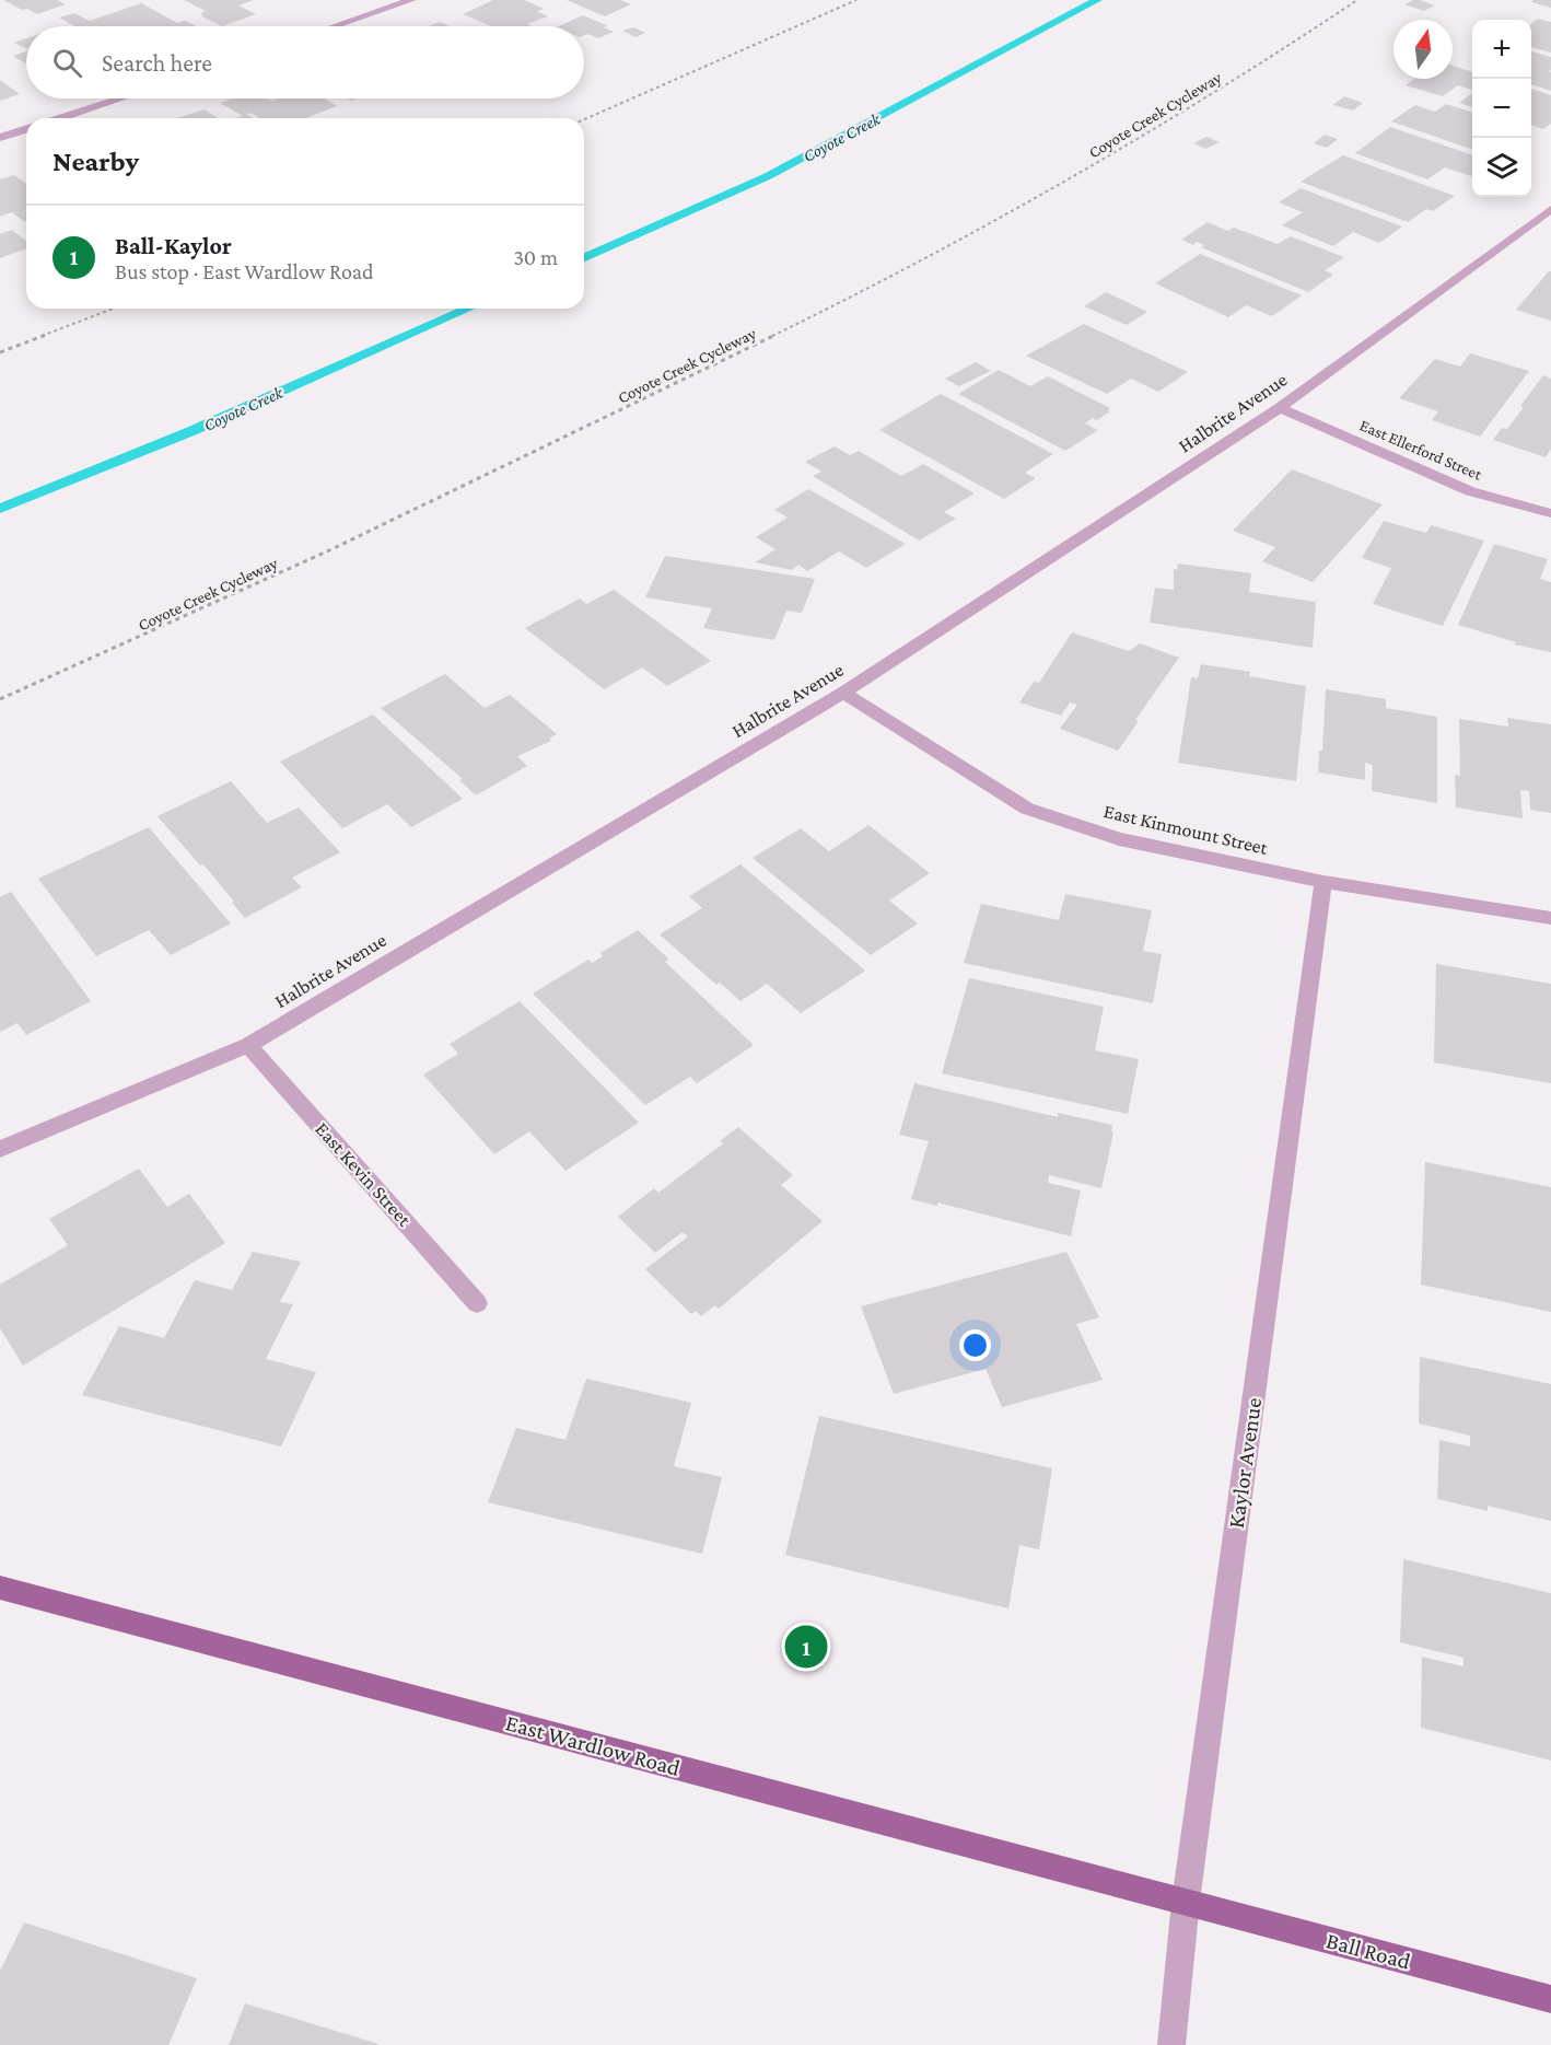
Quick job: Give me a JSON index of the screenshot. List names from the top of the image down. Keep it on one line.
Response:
{"streets":{"main road":["East Wardlow Road","Ball Road"],"street":["Halbrite Avenue","East Ellerford Street","East Kinmount Street","East Kevin Street","Kaylor Avenue"],"path":["Coyote Creek Cycleway"]},"crossings":[["Halbrite Avenue","East Ellerford Street"],["Halbrite Avenue","East Kinmount Street"],["Halbrite Avenue","East Kevin Street"],["East Kinmount Street","Kaylor Avenue"],["Kaylor Avenue","East Wardlow Road"],["Kaylor Avenue","Ball Road"],["East Wardlow Road","Ball Road"]],"water":["Coyote Creek"],"north":"top","page":{"map_buttons":["+","−"],"search":"Search here","heading":"Nearby","list":[{"mark":"1","name":"Ball-Kaylor","note":"Bus stop · East Wardlow Road","value":"30 m"}],"pins":"1"}}
